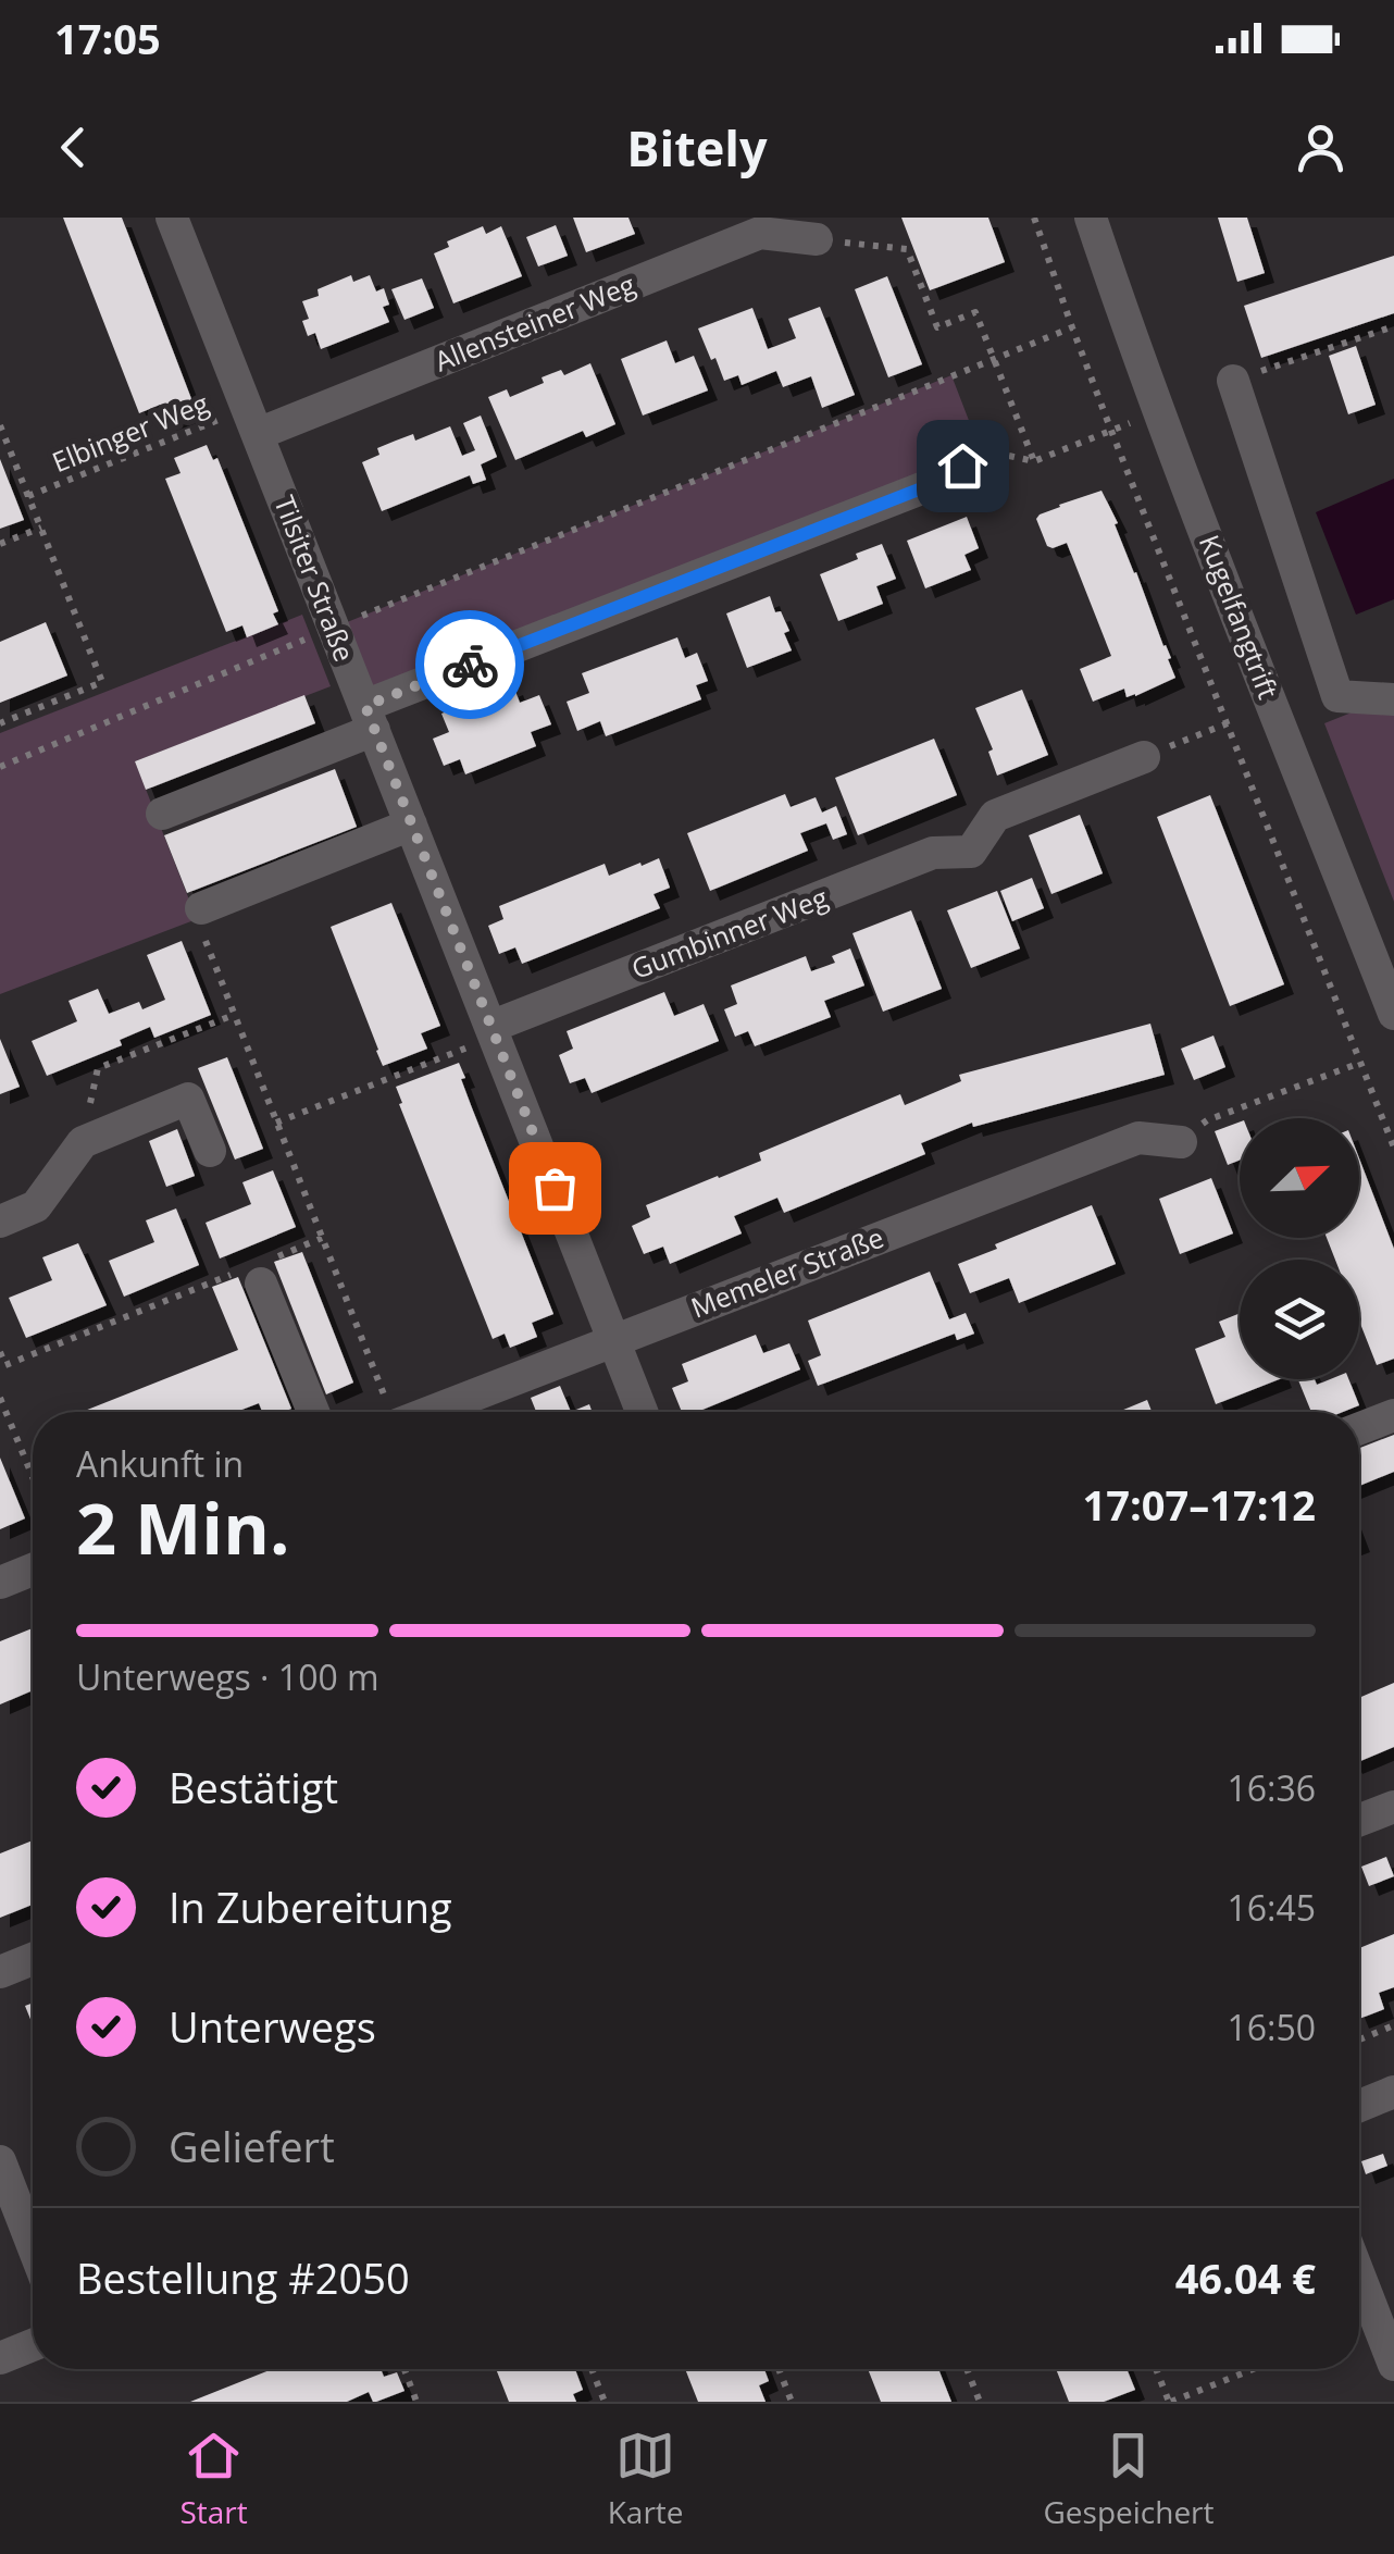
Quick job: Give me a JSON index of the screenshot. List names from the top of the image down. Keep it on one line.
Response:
{"streets":{"street":["Allensteiner Weg","Tilsiter Straße","Kugelfangtrift","Gumbinner Weg","Memeler Straße"],"path":["Elbinger Weg"]},"crossings":[["Allensteiner Weg","Elbinger Weg"],["Allensteiner Weg","Tilsiter Straße"],["Elbinger Weg","Tilsiter Straße"],["Tilsiter Straße","Gumbinner Weg"],["Tilsiter Straße","Memeler Straße"]],"north":"top right","page":{"status":"17:05","header":"Bitely","heading":["2 Min.","Ankunft in","17:07–17:12"],"panel":["Bestellung #2050","46.04 €"],"bar":"Unterwegs · 100 m","list":[["Bestätigt","16:36"],["In Zubereitung","16:45"],["Unterwegs","16:50"],"Geliefert"],"tabs":["Start","Karte","Gespeichert"]}}
